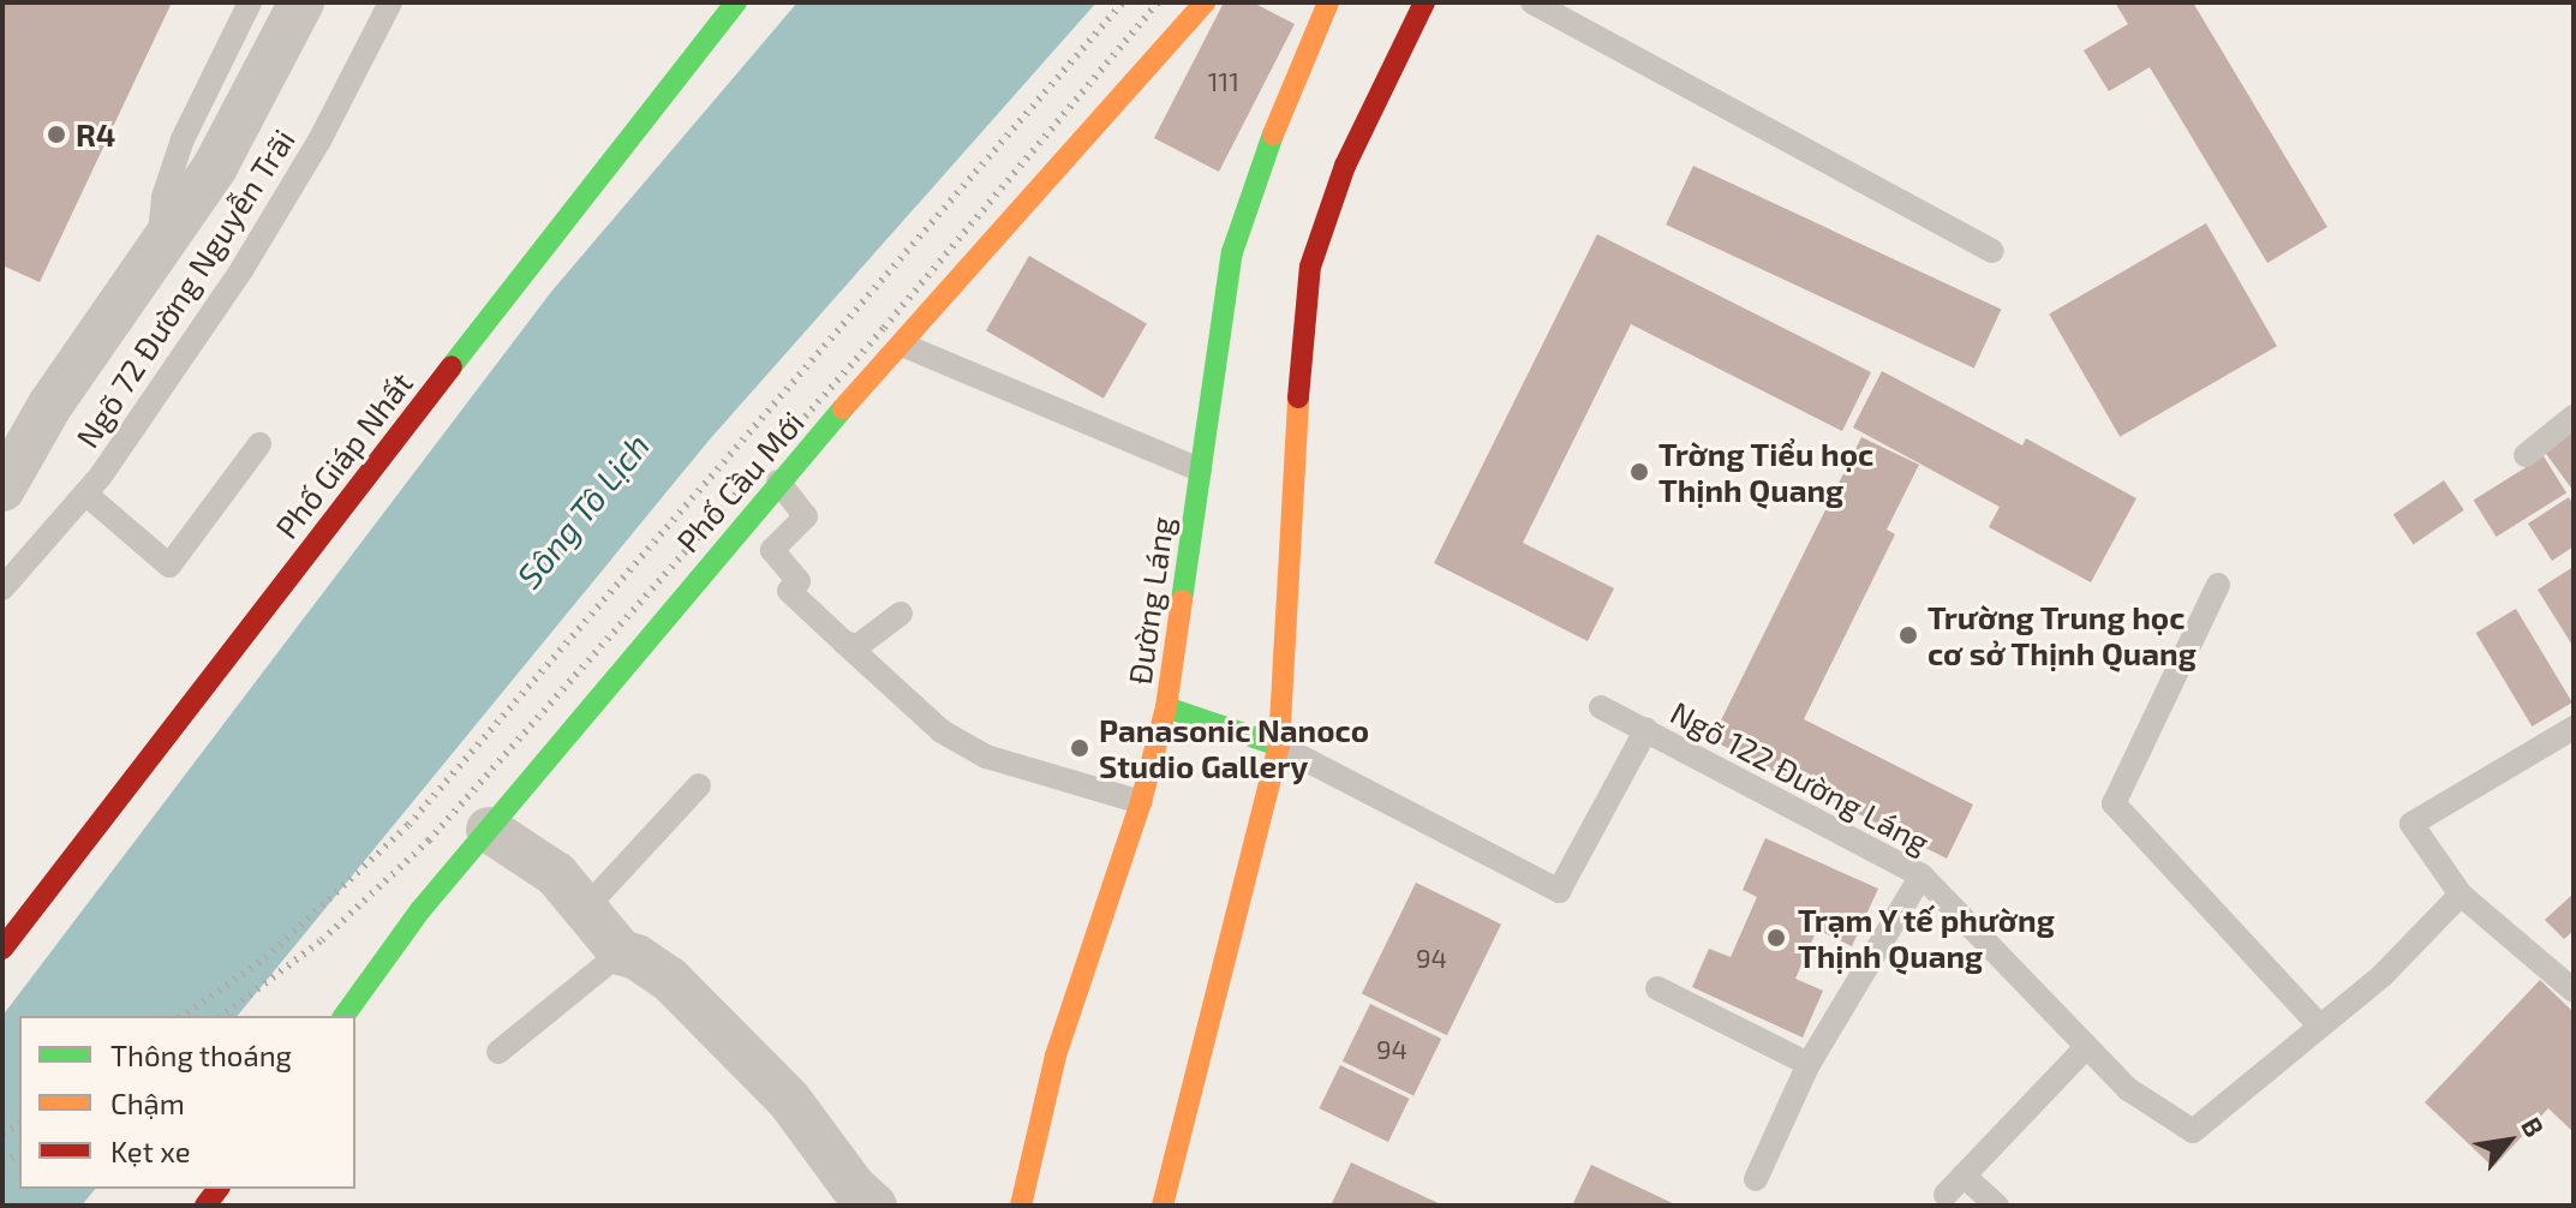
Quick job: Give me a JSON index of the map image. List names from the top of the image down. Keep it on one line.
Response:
{"streets":{"main road":["Phố Giáp Nhất","Phố Cầu Mới","Đường Láng"],"lane":["Ngõ 72 Đường Nguyễn Trãi","Ngõ 122 Đường Láng"]},"water":["Sông Tô Lịch"],"places":["R4","Trờng Tiểu học Thịnh Quang","Trường Trung học cơ sở Thịnh Quang","Panasonic Nanoco Studio Gallery","Trạm Y tế phường Thịnh Quang"],"house_numbers":["111","94","94"],"legend":["Thông thoáng","Chậm","Kẹt xe"],"north":"top right"}
